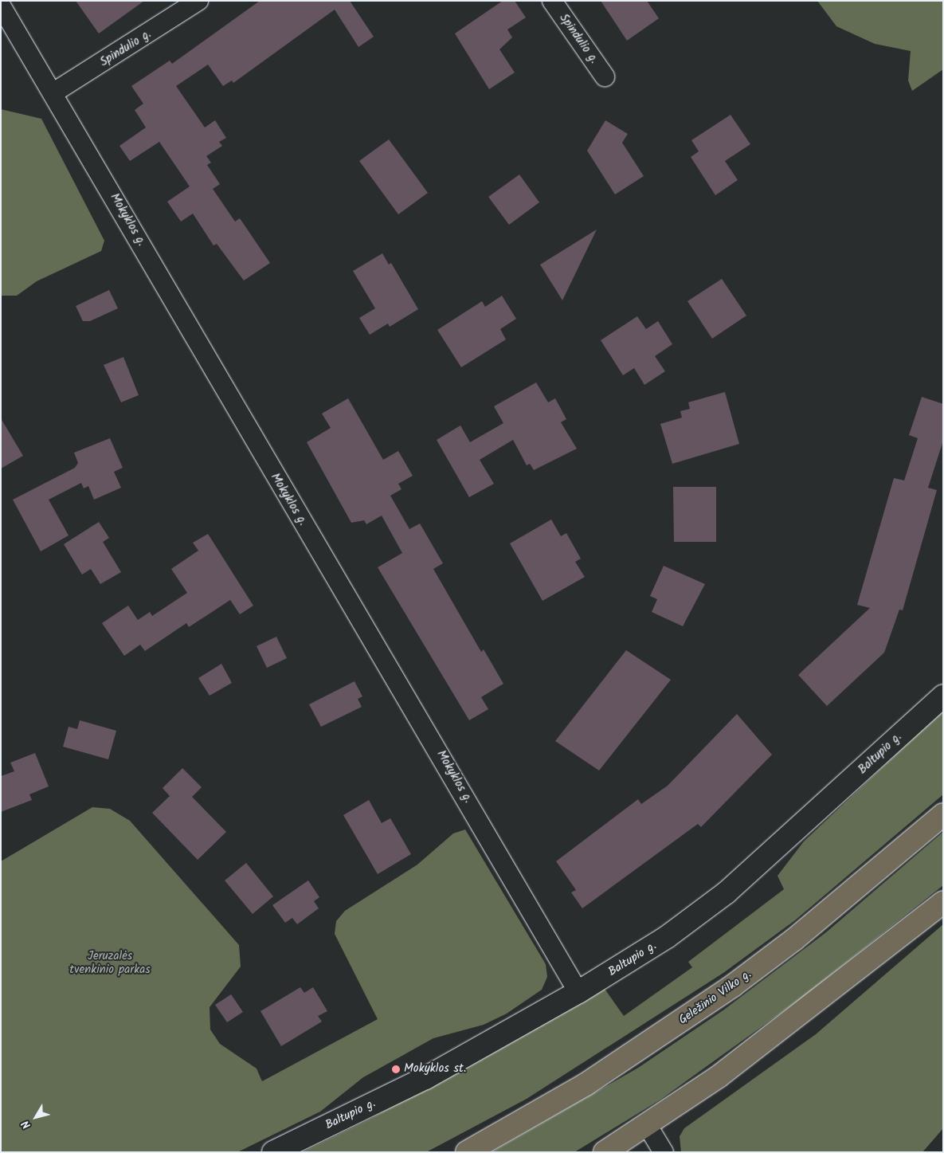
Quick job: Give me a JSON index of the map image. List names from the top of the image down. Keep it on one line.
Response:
{"streets":{"highway":["Geležinio Vilko g."],"street":["Spindulio g.","Mokyklos g.","Baltupio g."]},"crossings":[["Spindulio g.","Mokyklos g."],["Mokyklos g.","Baltupio g."]],"parks":["Jeruzalės tvenkinio parkas"],"places":["Mokyklos st."],"north":"bottom left"}
